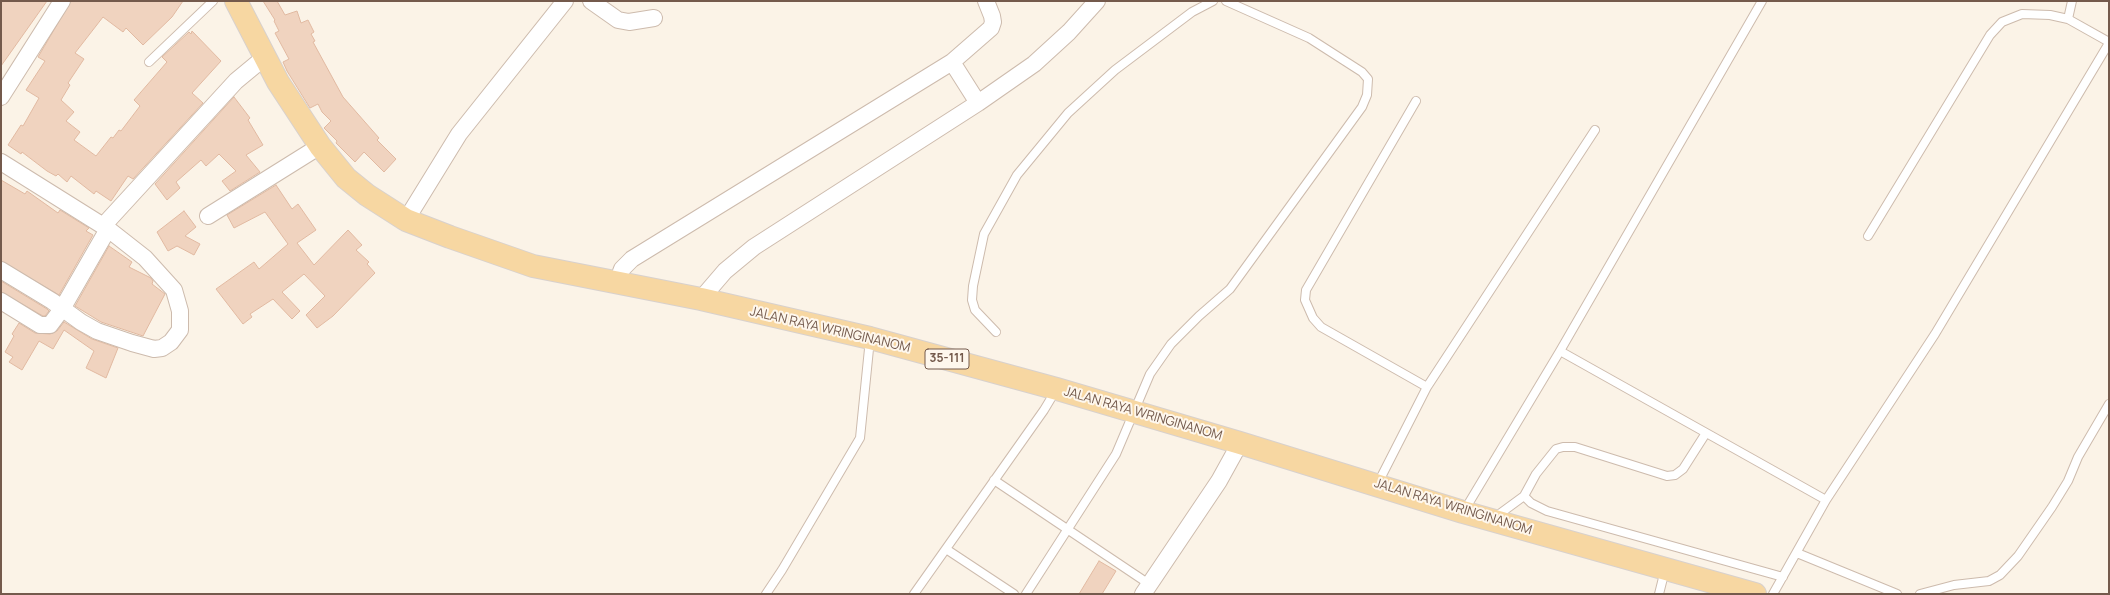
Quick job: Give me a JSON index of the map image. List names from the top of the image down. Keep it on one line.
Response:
{"streets":{"main road":["JALAN RAYA WRINGINANOM","35-111"]}}
